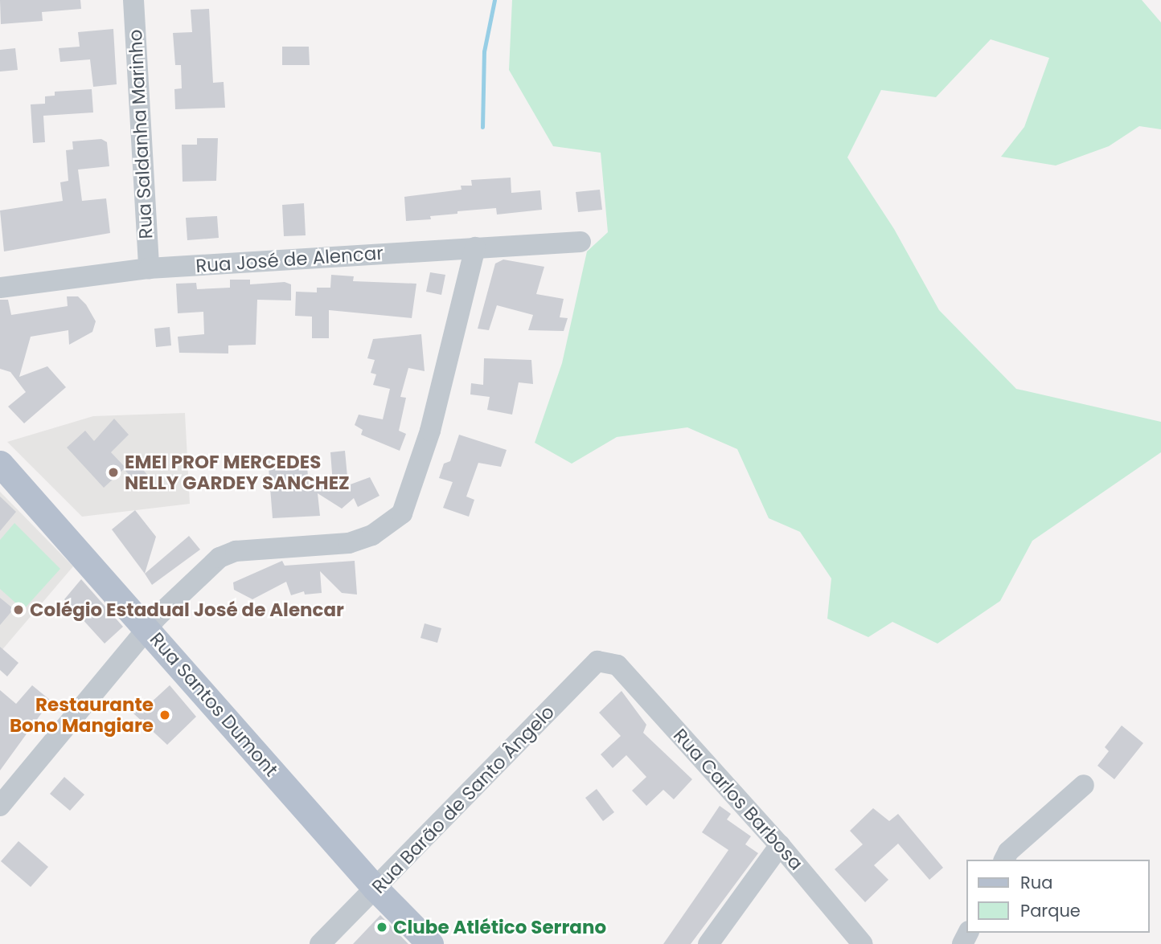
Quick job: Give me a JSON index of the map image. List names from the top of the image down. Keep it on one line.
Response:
{"streets":{"main road":["Rua Santos Dumont"],"street":["Rua Saldanha Marinho","Rua José de Alencar","Rua Barão de Santo Ângelo","Rua Carlos Barbosa"]},"crossings":[["Rua Saldanha Marinho","Rua José de Alencar"],["Rua Santos Dumont","Rua Barão de Santo Ângelo"],["Rua Barão de Santo Ângelo","Rua Carlos Barbosa"]],"places":["EMEI PROF MERCEDES NELLY GARDEY SANCHEZ","Colégio Estadual José de Alencar","Restaurante Bono Mangiare","Clube Atlético Serrano"],"legend":["Rua","Parque"]}
